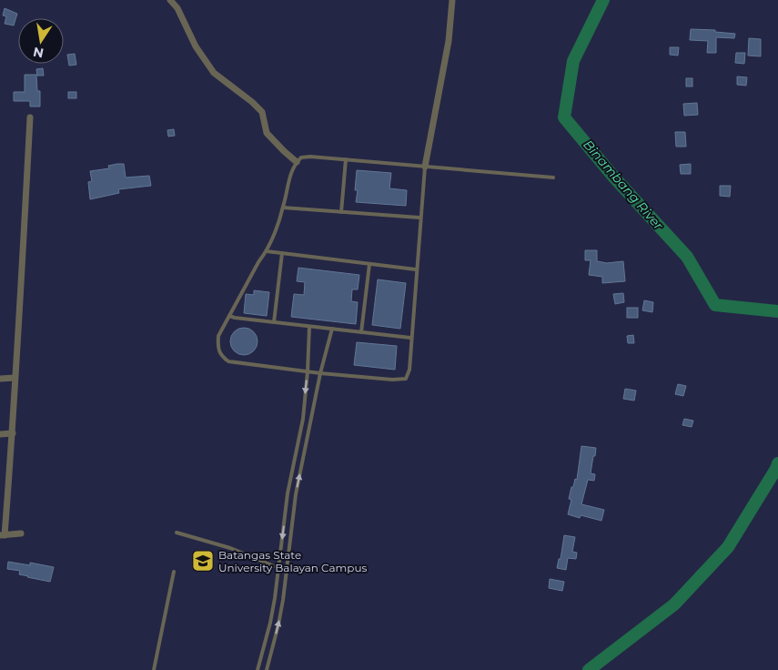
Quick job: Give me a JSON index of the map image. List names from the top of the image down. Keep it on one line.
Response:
{"water":["Binambang River"],"places":{"school or university":["Batangas State University Balayan Campus"]},"north":"bottom"}
